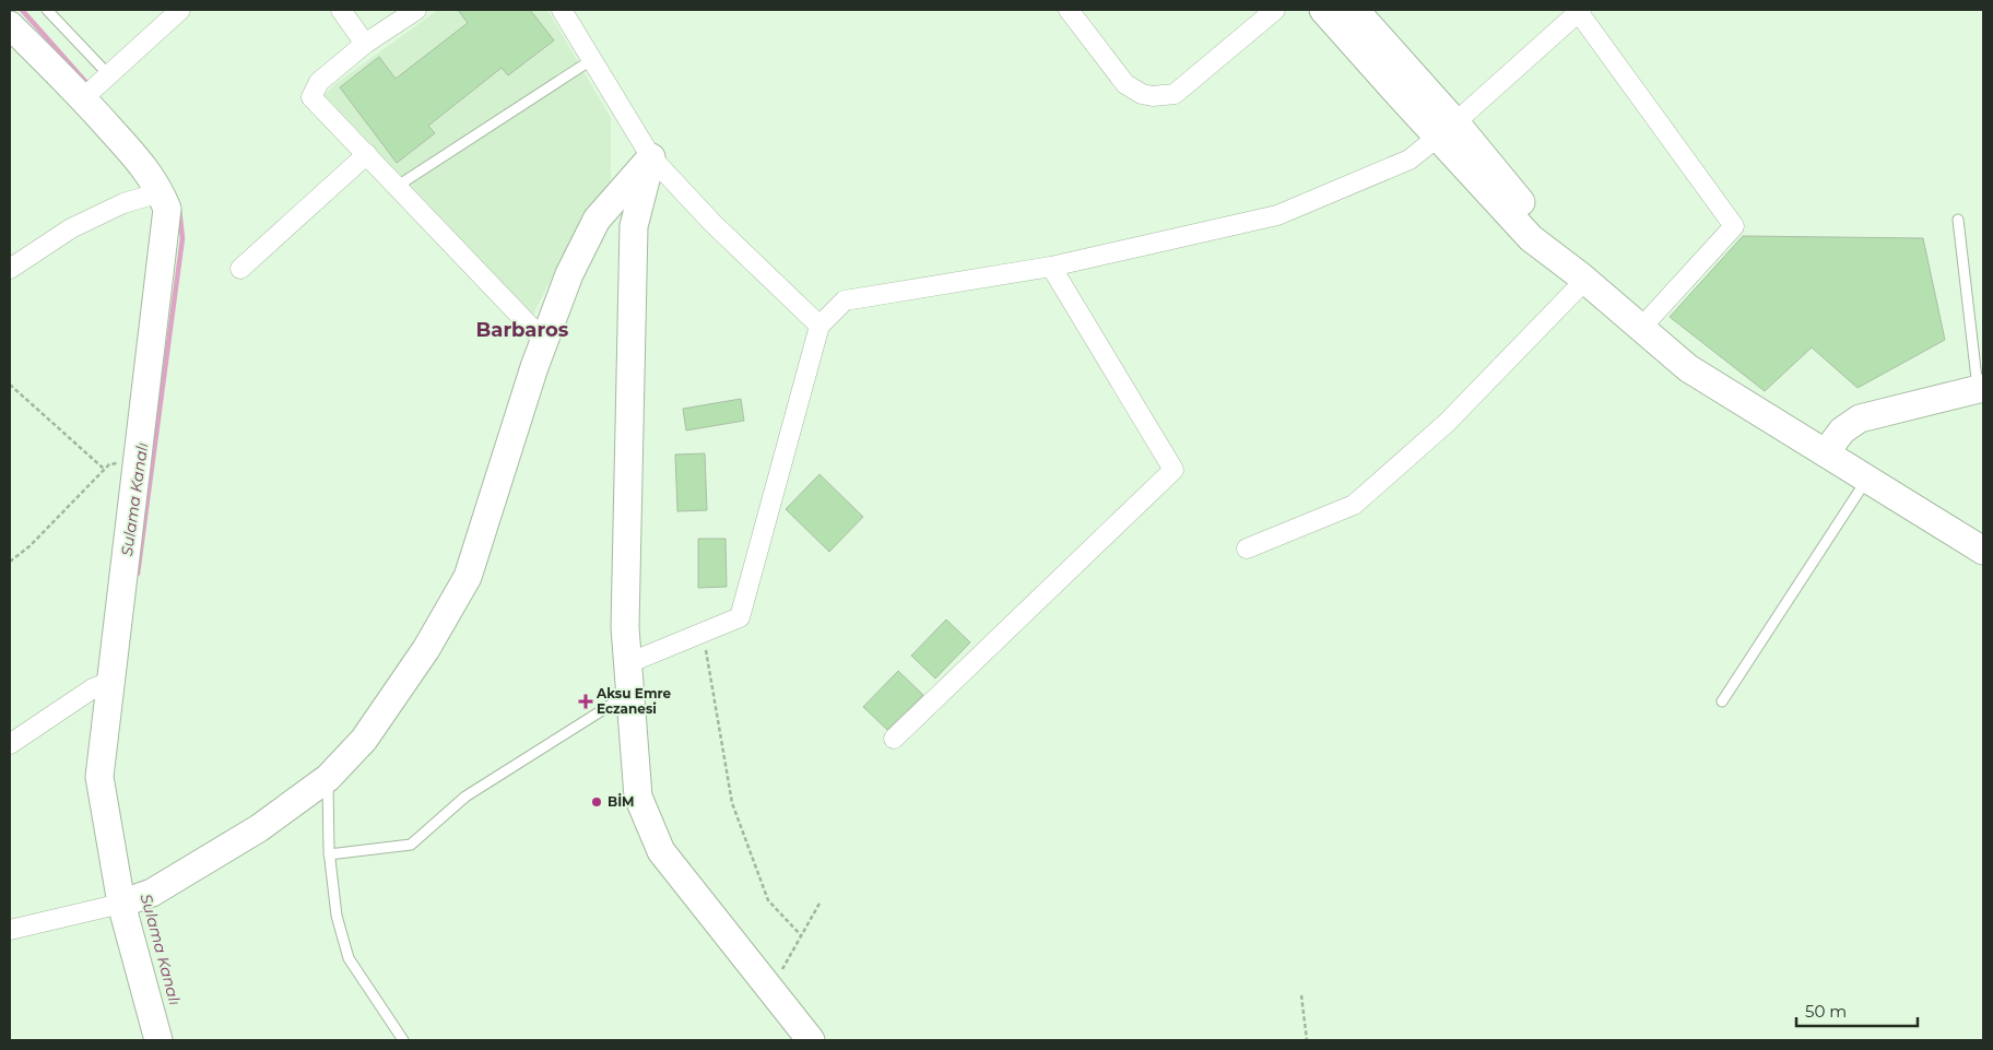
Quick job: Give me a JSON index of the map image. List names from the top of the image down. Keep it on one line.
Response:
{"districts":["Barbaros"],"water":["Sulama Kanalı"],"places":{"health":["Aksu Emre Eczanesi"],"other":["BİM"]},"scale_bar":"50 m"}
